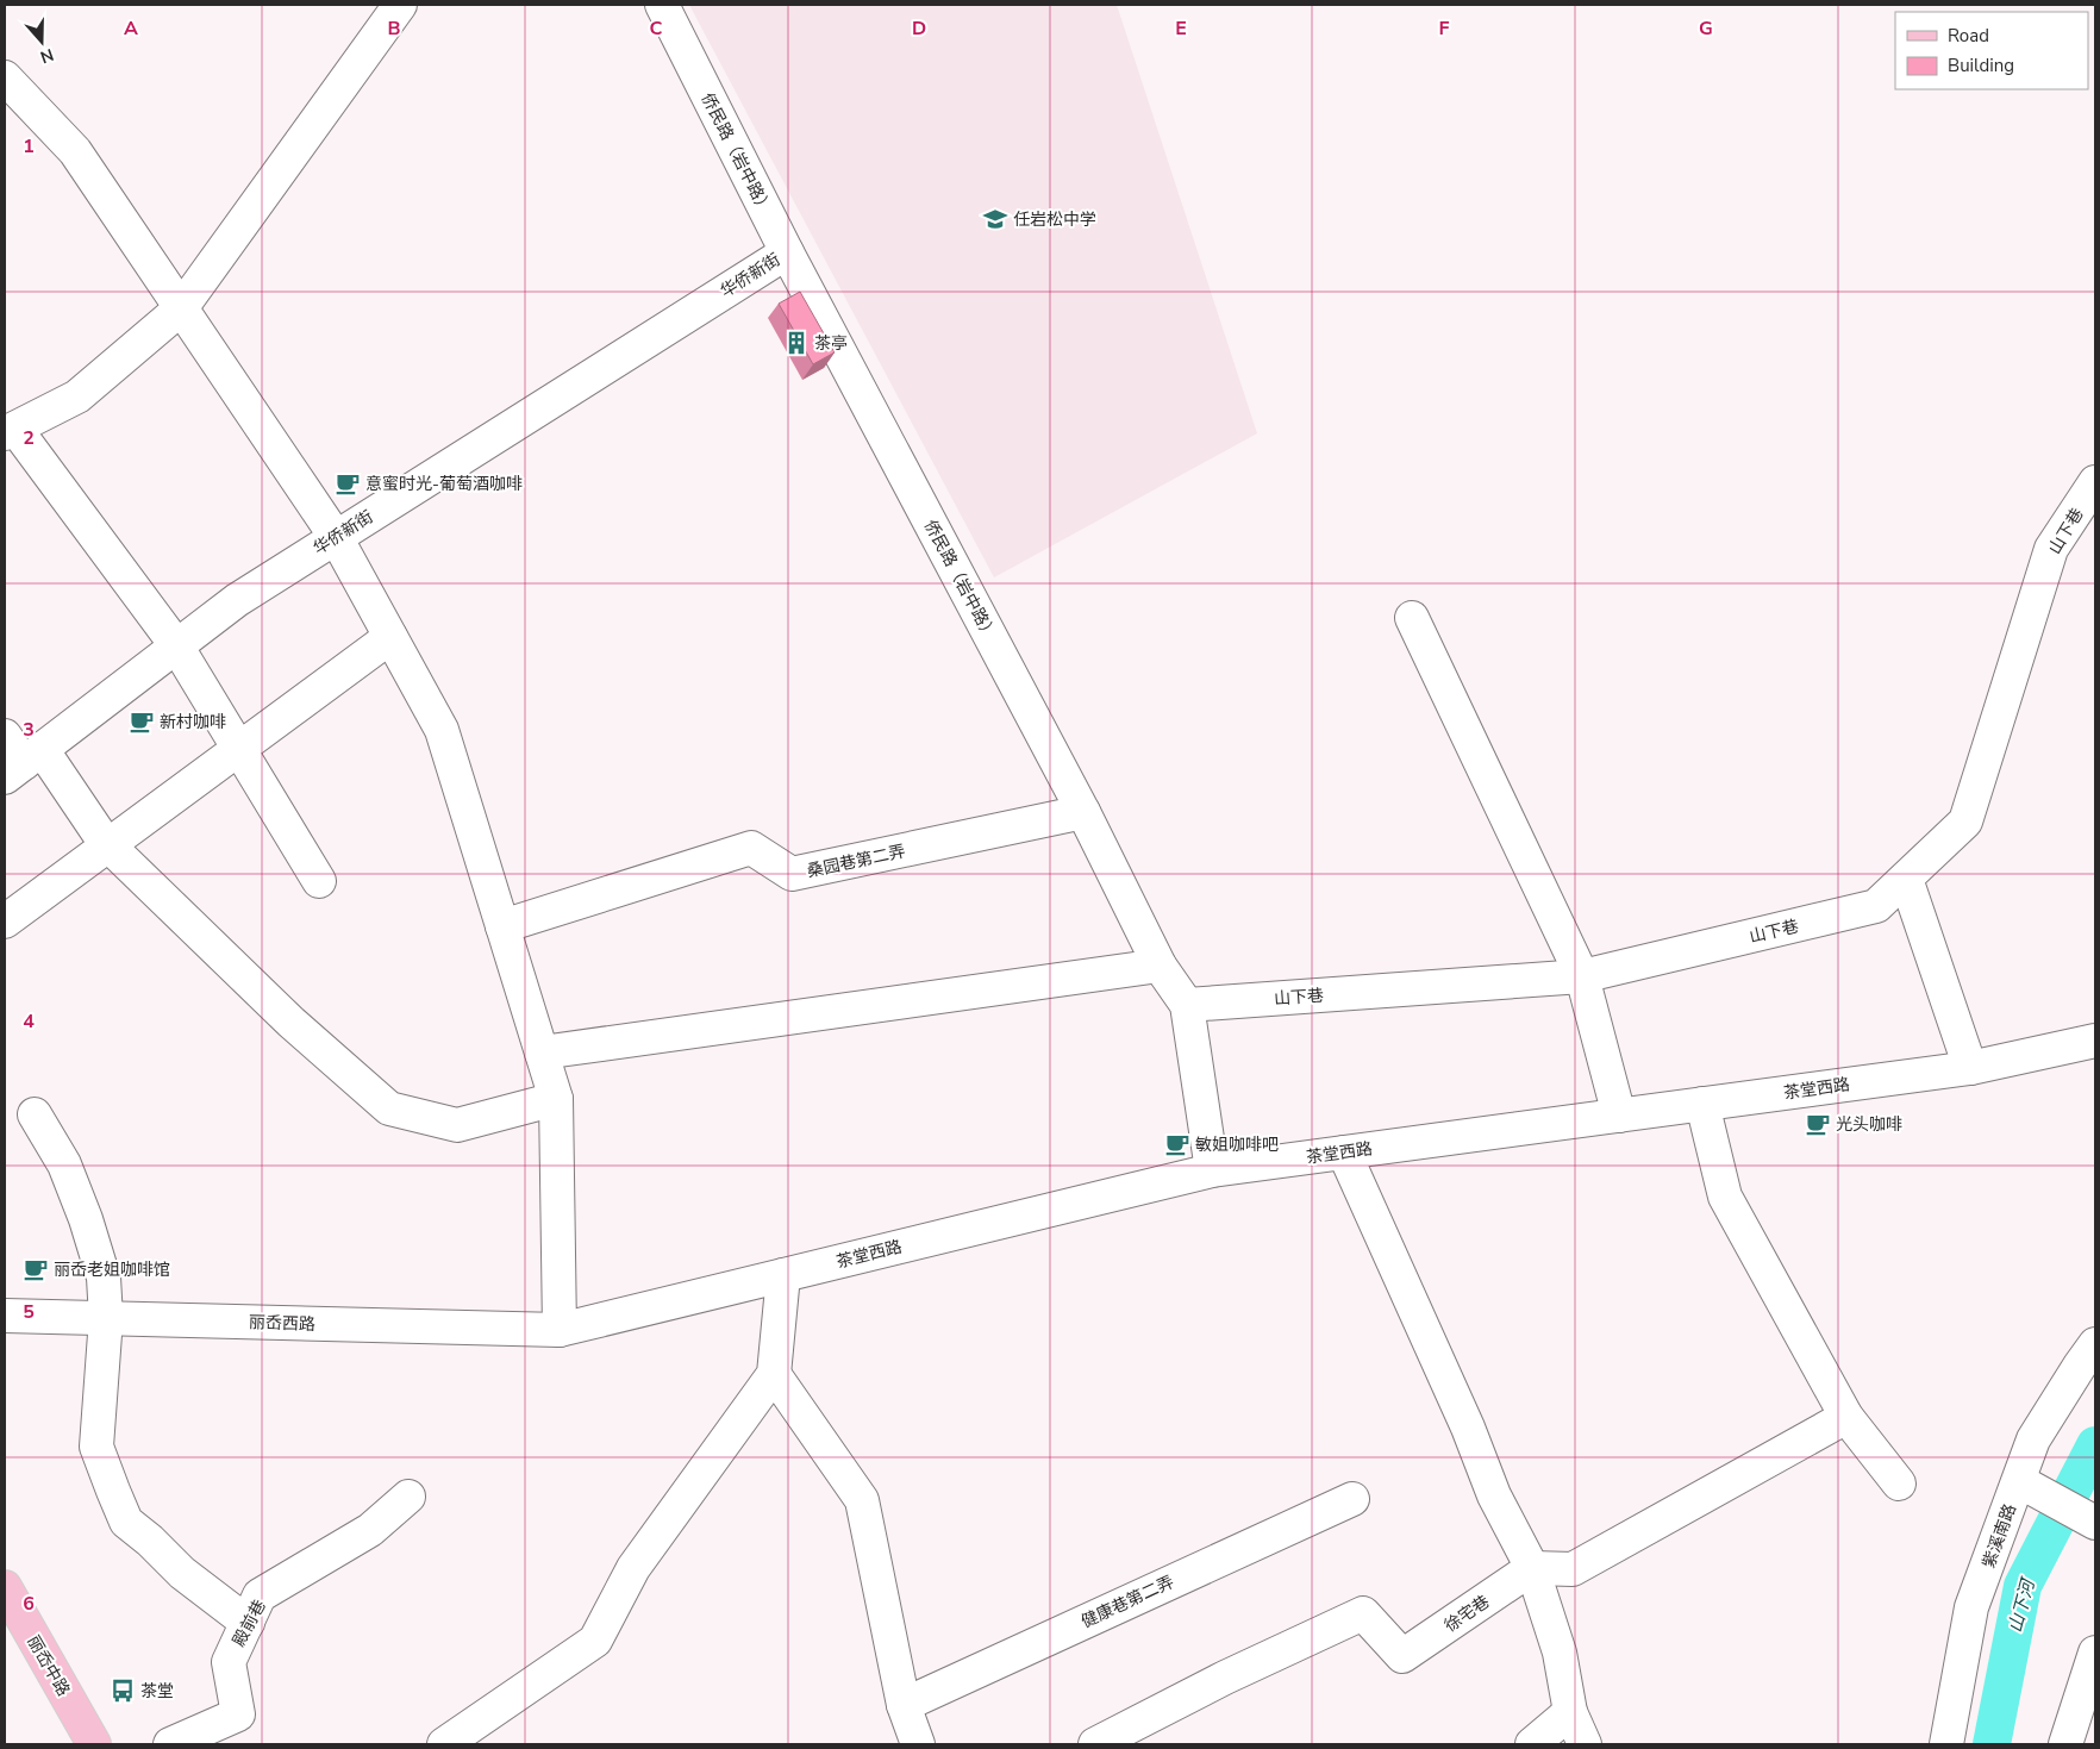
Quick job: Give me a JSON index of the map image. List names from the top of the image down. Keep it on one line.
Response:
{"streets":{"main road":["丽岙中路"],"street":["侨民路（岩中路）","华侨新街","山下巷","桑园巷第二弄","茶堂西路","丽岙西路","紫溪南路","健康巷第二弄","徐宅巷","殿前巷"]},"crossings":[["侨民路（岩中路）","华侨新街"],["侨民路（岩中路）","山下巷"],["侨民路（岩中路）","桑园巷第二弄"],["侨民路（岩中路）","茶堂西路"],["茶堂西路","丽岙西路"]],"water":["山下河"],"places":{"school or university":["任岩松中学"],"building":["茶亭"],"cafe":["意蜜时光-葡萄酒咖啡","新村咖啡","光头咖啡","敏姐咖啡吧","丽岙老姐咖啡馆"],"bus stop":["茶堂"]},"legend":["Road","Building"],"north":"bottom","grid":{"columns":["A","B","C","D","E","F","G"],"rows":["1","2","3","4","5","6"]}}
